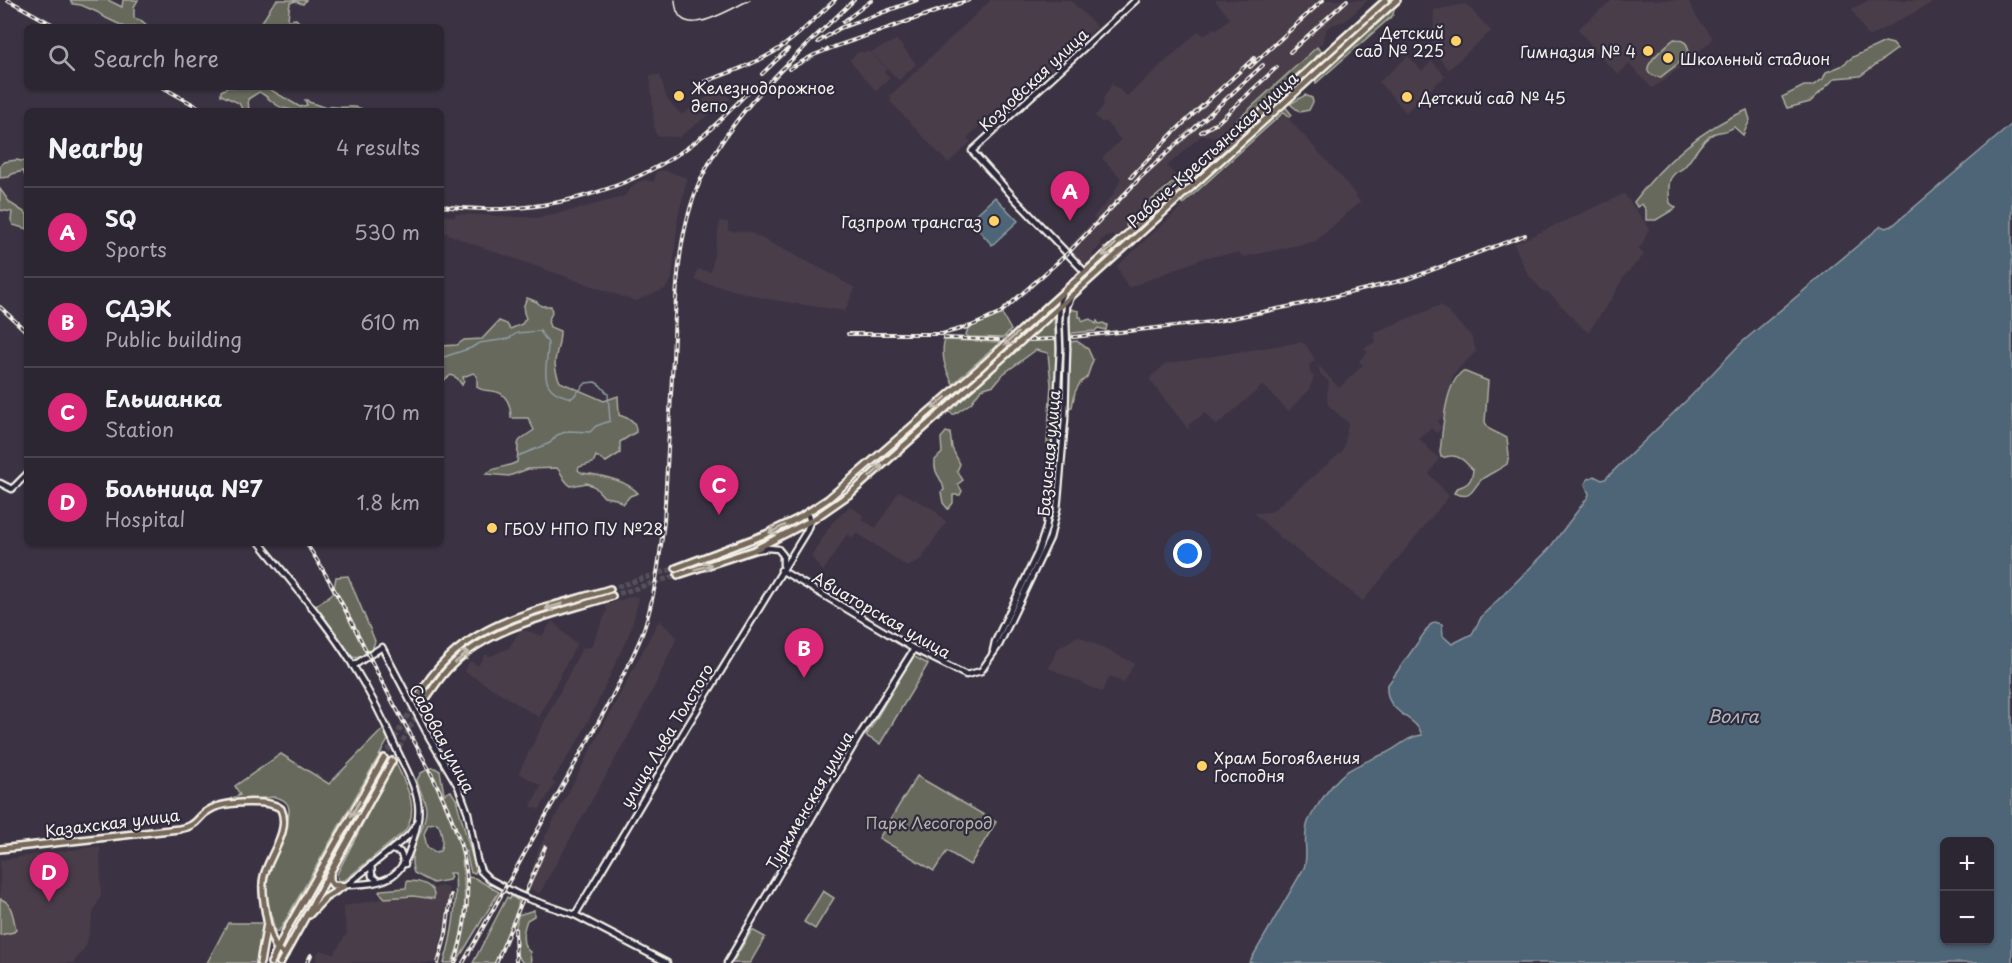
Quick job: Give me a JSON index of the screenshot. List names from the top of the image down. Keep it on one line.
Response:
{"streets":{"main road":["Рабоче-Крестьянская улица","Казахская улица"],"street":["Козловская улица","Базисная улица","Авиаторская улица","улица Льва Толстого","Садовая улица","Туркменская улица"]},"crossings":[["Козловская улица","Рабоче-Крестьянская улица"],["Рабоче-Крестьянская улица","улица Льва Толстого"],["Базисная улица","Авиаторская улица"],["Авиаторская улица","улица Льва Толстого"],["Авиаторская улица","Туркменская улица"],["улица Льва Толстого","Садовая улица"]],"water":["Волга"],"parks":["Парк Лесогород"],"places":["Детский сад № 225","Гимназия № 4","Школьный стадион","Железнодорожное депо","Детский сад № 45","Газпром трансгаз","ГБОУ НПО ПУ №28","Храм Богоявления Господня"],"page":{"search":"Search here","heading":["Nearby","4 results"],"pins":["A","C","B","D"],"list":[{"mark":"A","name":"SQ","note":"Sports","value":"530 m"},{"mark":"B","name":"СДЭК","note":"Public building","value":"610 m"},{"mark":"C","name":"Ельшанка","note":"Station","value":"710 m"},{"mark":"D","name":"Больница №7","note":"Hospital","value":"1.8 km"}],"map_buttons":["+","−"]}}
